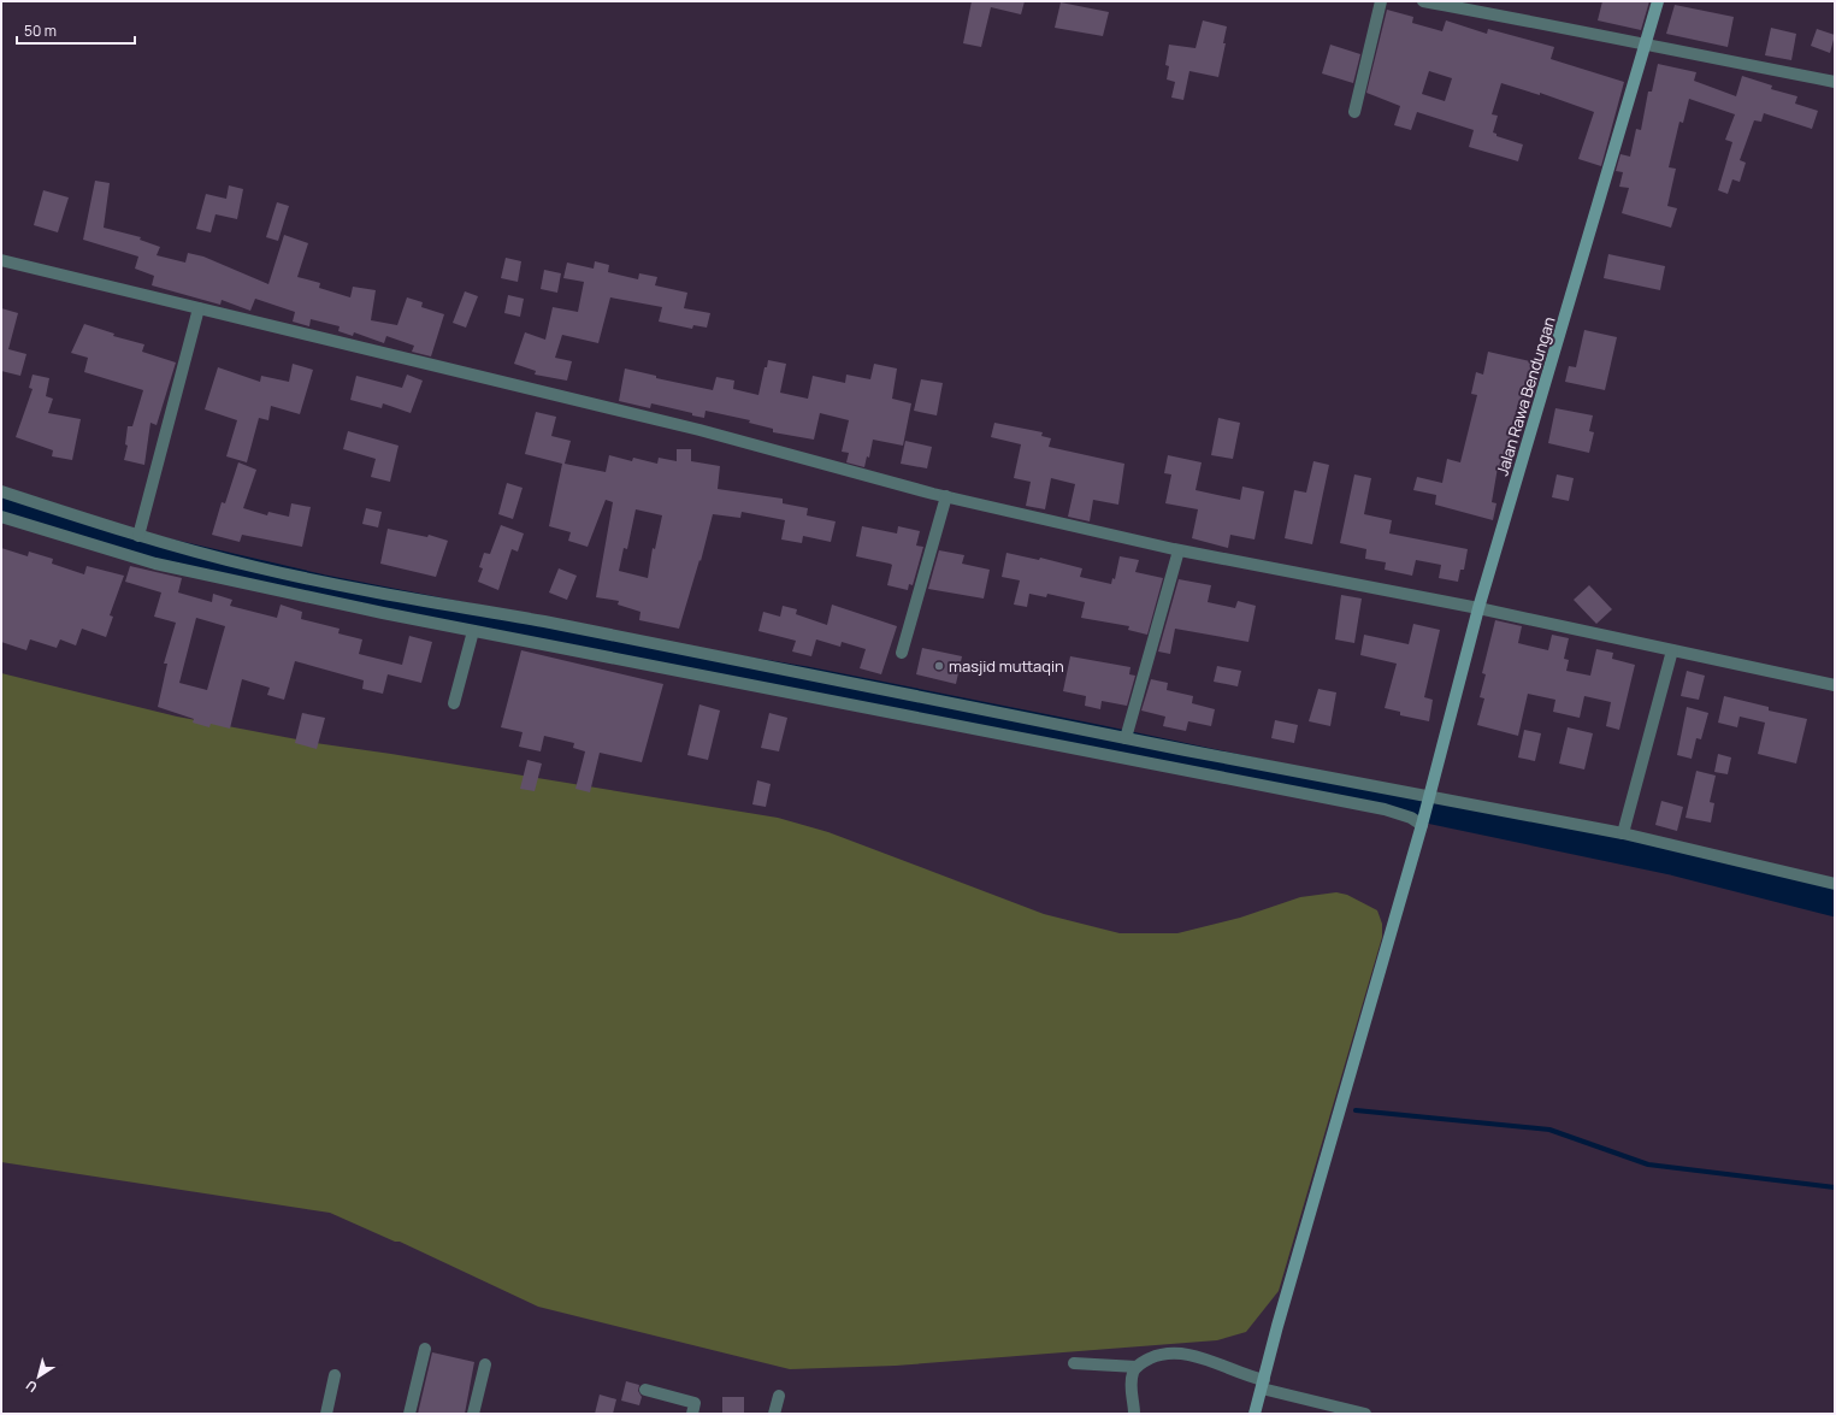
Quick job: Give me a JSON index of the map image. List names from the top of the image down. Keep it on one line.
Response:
{"streets":{"street":["Jalan Rawa Bendungan"]},"places":["masjid muttaqin"],"scale_bar":"50 m","north":"bottom left"}
